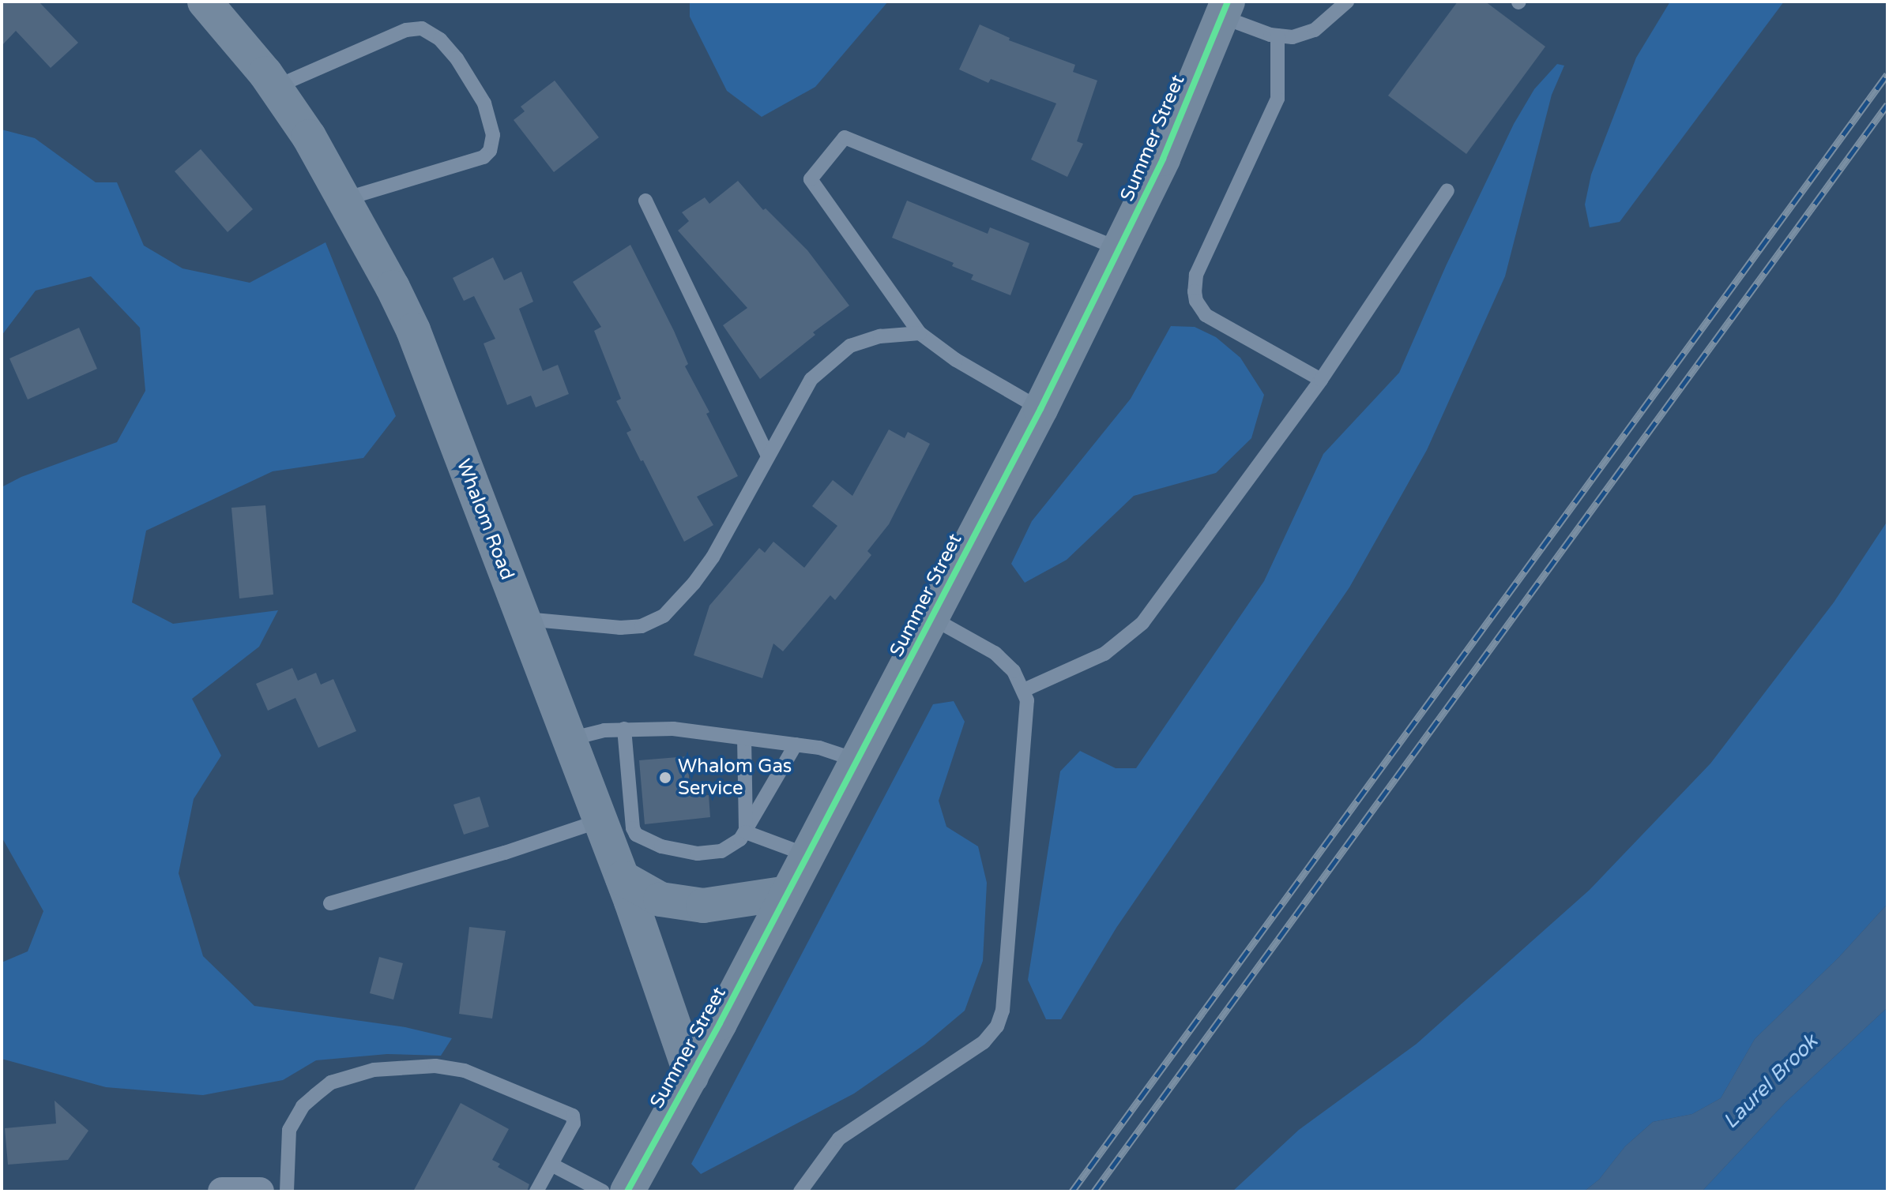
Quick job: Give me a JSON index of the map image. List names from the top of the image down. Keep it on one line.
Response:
{"streets":{"main road":["Summer Street","Whalom Road"]},"crossings":[["Summer Street","Whalom Road"]],"water":["Laurel Brook"],"places":["Whalom Gas Service"]}
